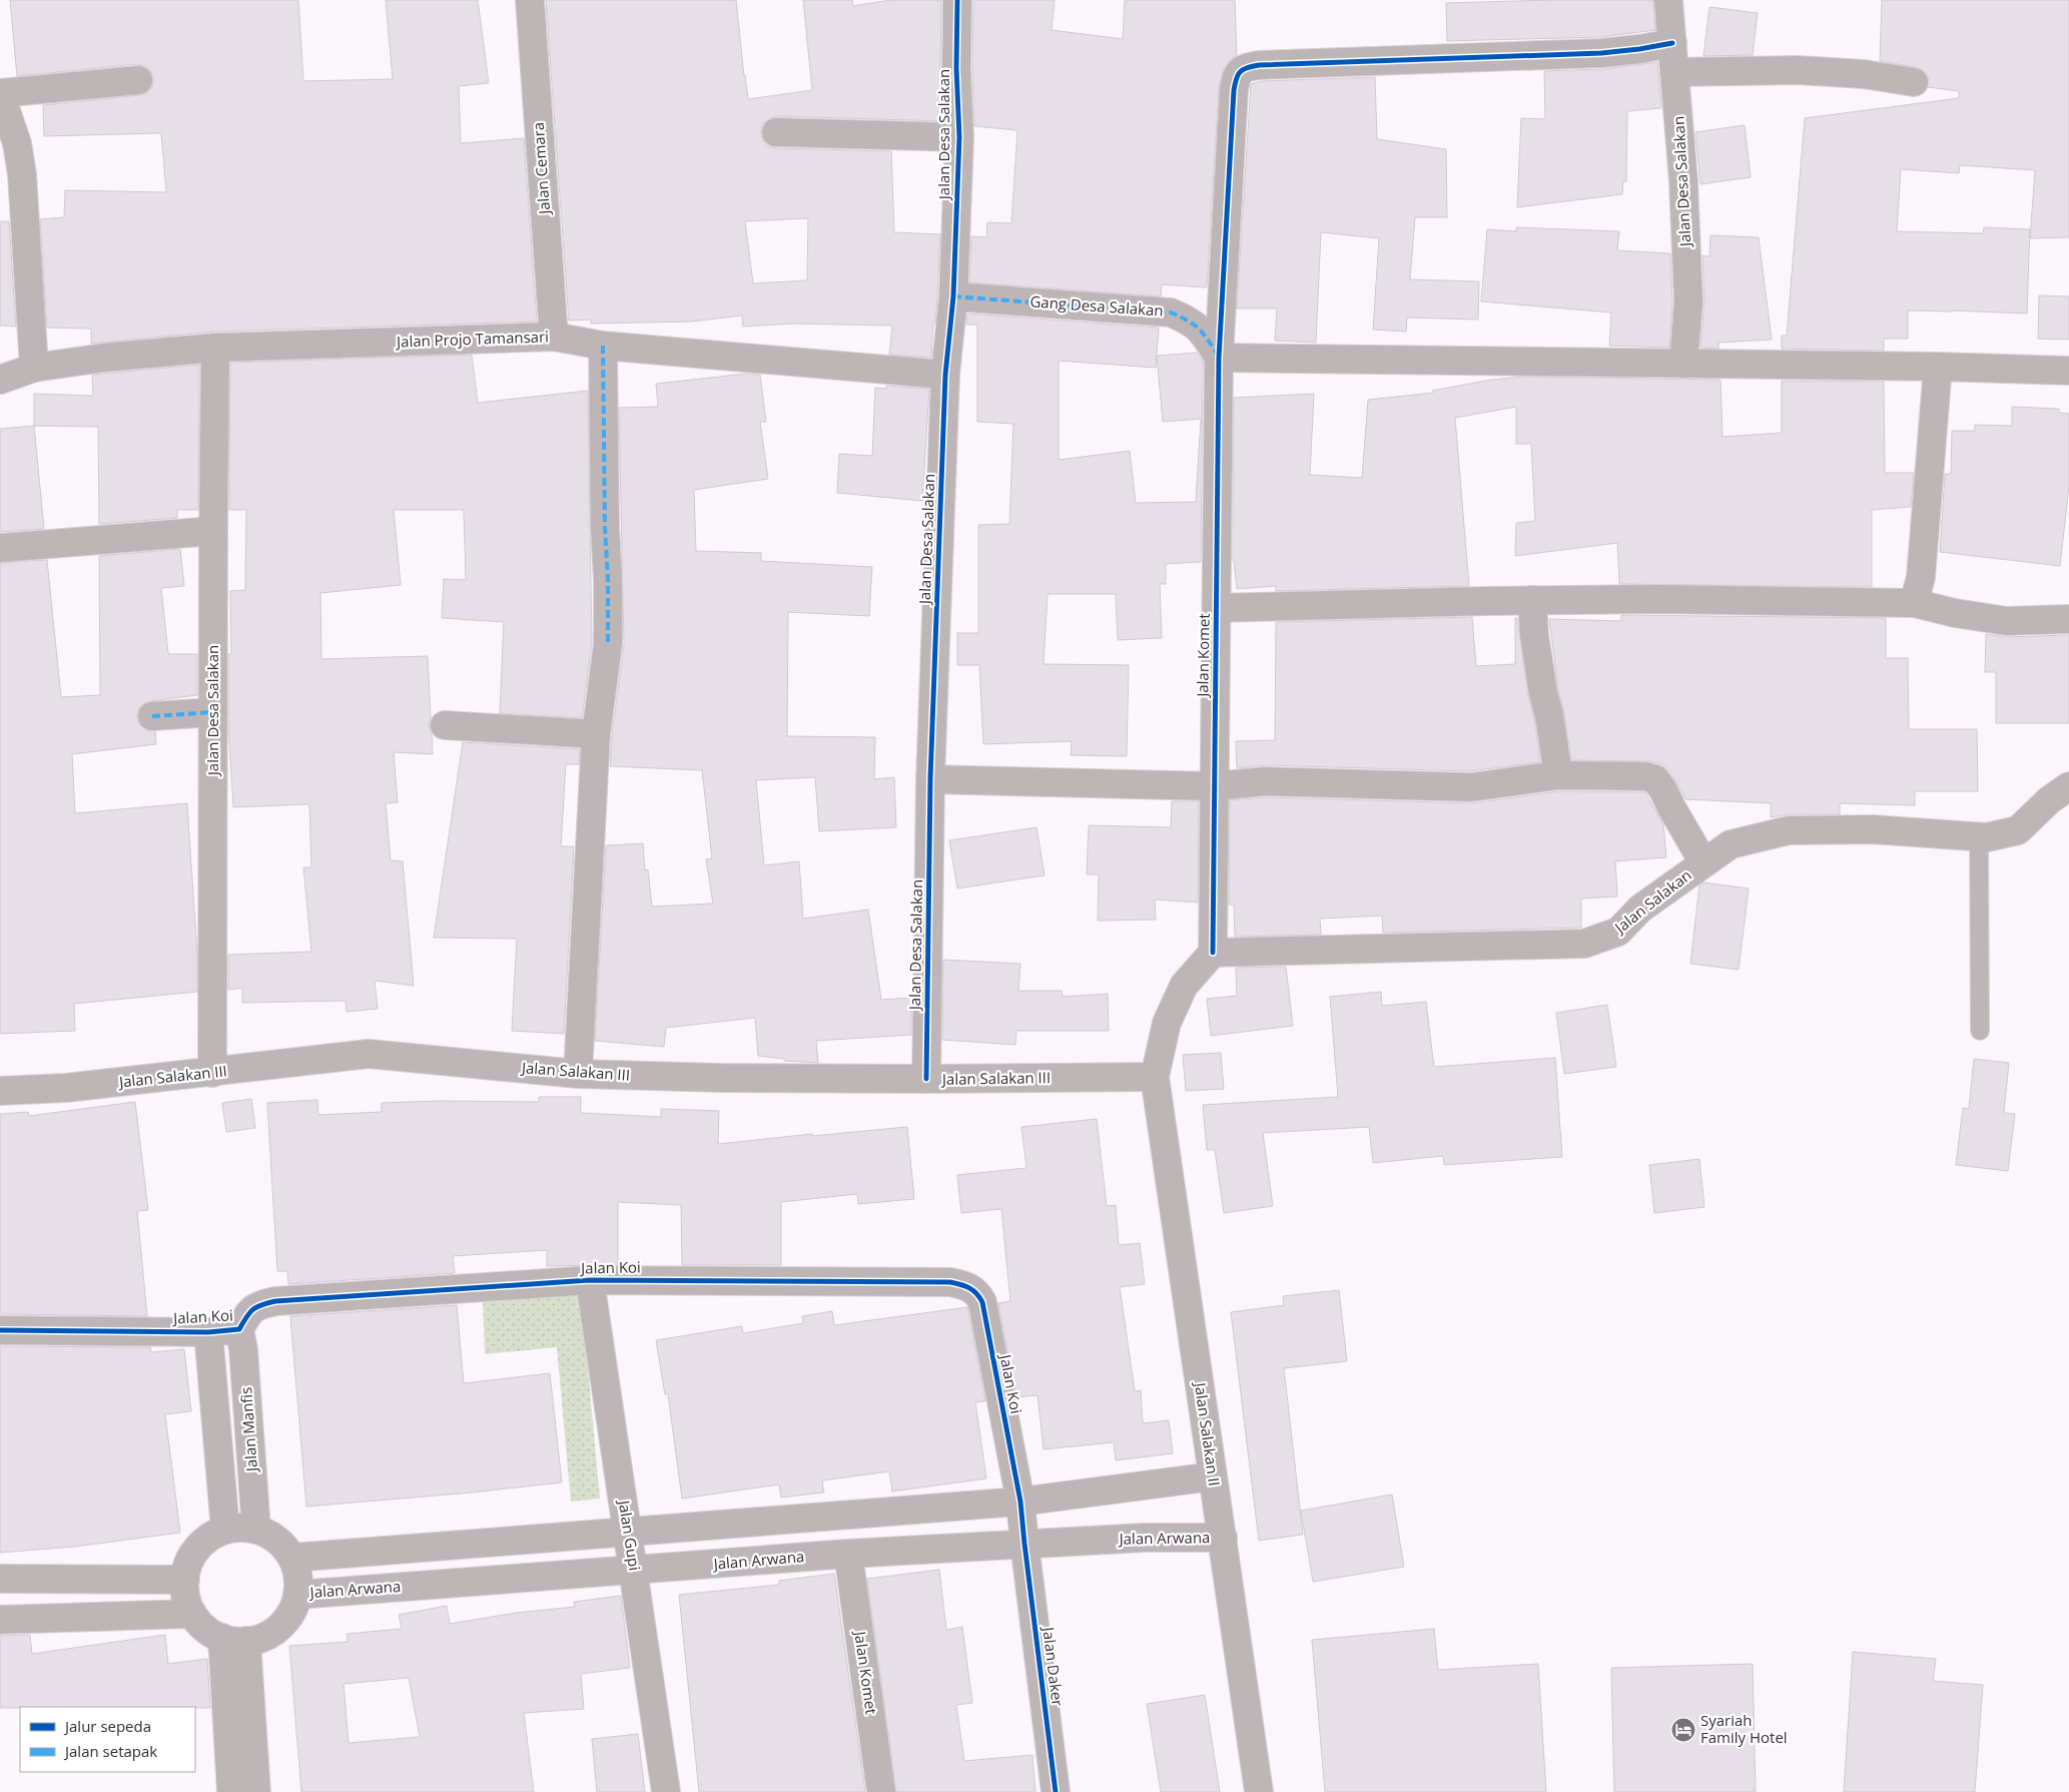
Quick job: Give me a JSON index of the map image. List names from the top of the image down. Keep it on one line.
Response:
{"streets":{"street":["Jalan Desa Salakan","Jalan Cemara","Gang Desa Salakan","Jalan Projo Tamansari","Jalan Komet","Jalan Salakan","Jalan Salakan III","Jalan Koi","Jalan Manfis","Jalan Salakan II","Jalan Gupi","Jalan Arwana","Jalan Daker"]},"crossings":[["Jalan Desa Salakan","Gang Desa Salakan"],["Jalan Desa Salakan","Jalan Projo Tamansari"],["Jalan Desa Salakan","Jalan Komet"],["Jalan Desa Salakan","Jalan Salakan III"],["Jalan Cemara","Jalan Projo Tamansari"],["Gang Desa Salakan","Jalan Komet"],["Jalan Komet","Jalan Salakan"],["Jalan Komet","Jalan Arwana"],["Jalan Salakan III","Jalan Salakan II"],["Jalan Koi","Jalan Manfis"],["Jalan Koi","Jalan Gupi"],["Jalan Koi","Jalan Arwana"],["Jalan Koi","Jalan Daker"],["Jalan Manfis","Jalan Arwana"],["Jalan Salakan II","Jalan Arwana"],["Jalan Gupi","Jalan Arwana"],["Jalan Arwana","Jalan Daker"]],"places":{"hotel":["Syariah Family Hotel"]},"legend":["Jalur sepeda","Jalan setapak"]}
